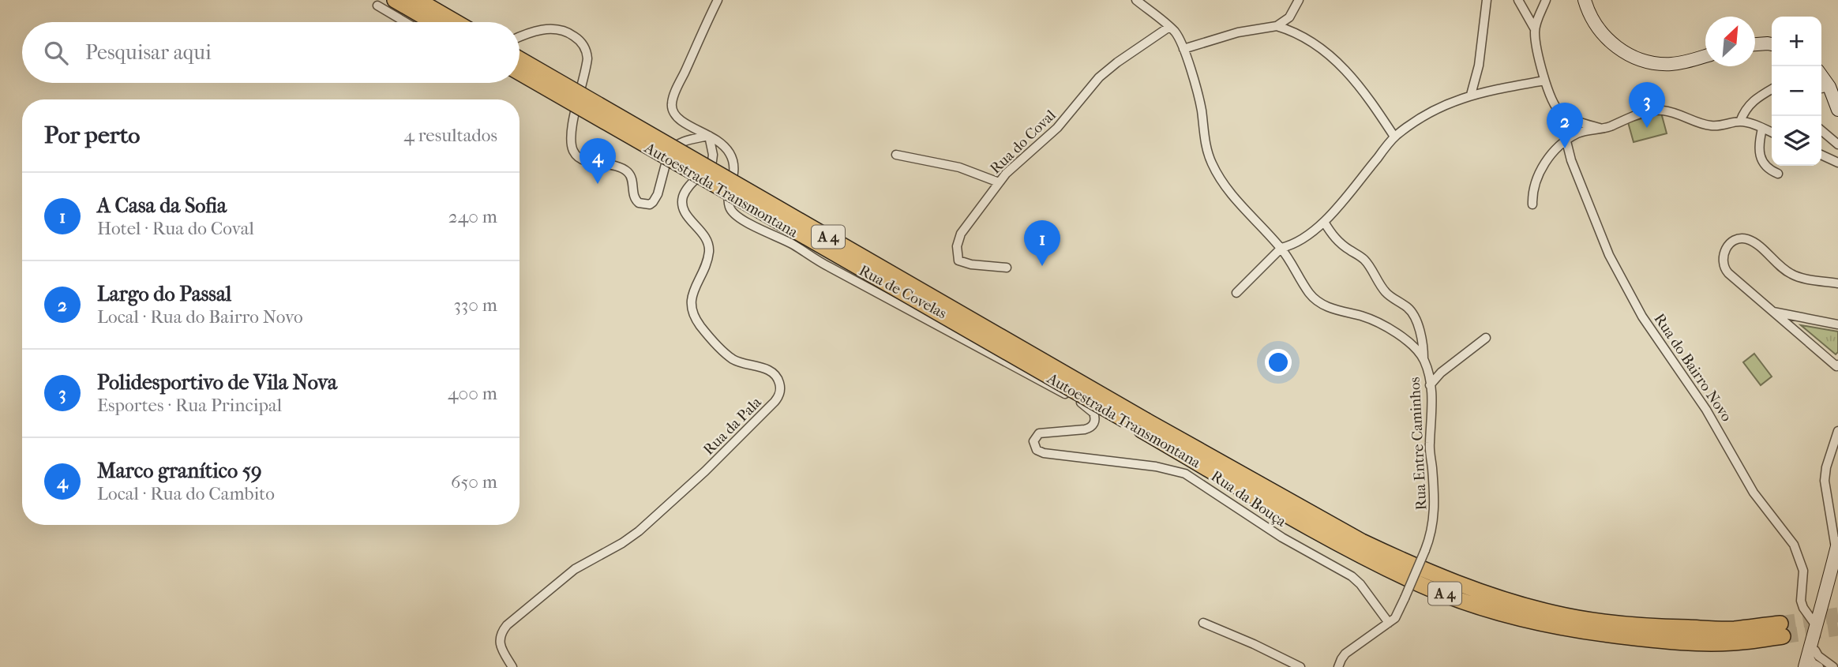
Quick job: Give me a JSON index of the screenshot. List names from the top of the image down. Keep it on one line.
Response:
{"streets":{"highway":["Autoestrada Transmontana","A 4"],"street":["Rua do Coval","Rua de Covelas","Rua do Bairro Novo","Rua da Pala","Rua Entre Caminhos","Rua da Bouça"]},"crossings":[["Rua do Coval","Rua Entre Caminhos"],["Rua de Covelas","Rua da Pala"],["Rua de Covelas","Rua da Bouça"],["Rua Entre Caminhos","Rua da Bouça"]],"north":"top right","page":{"map_buttons":["+","−"],"search":"Pesquisar aqui","pins":["3","2","4","1"],"heading":["Por perto","4 resultados"],"list":[{"mark":"1","name":"A Casa da Sofia","note":"Hotel · Rua do Coval","value":"240 m"},{"mark":"2","name":"Largo do Passal","note":"Local · Rua do Bairro Novo","value":"330 m"},{"mark":"3","name":"Polidesportivo de Vila Nova","note":"Esportes · Rua Principal","value":"400 m"},{"mark":"4","name":"Marco granítico 59","note":"Local · Rua do Cambito","value":"650 m"}]}}
